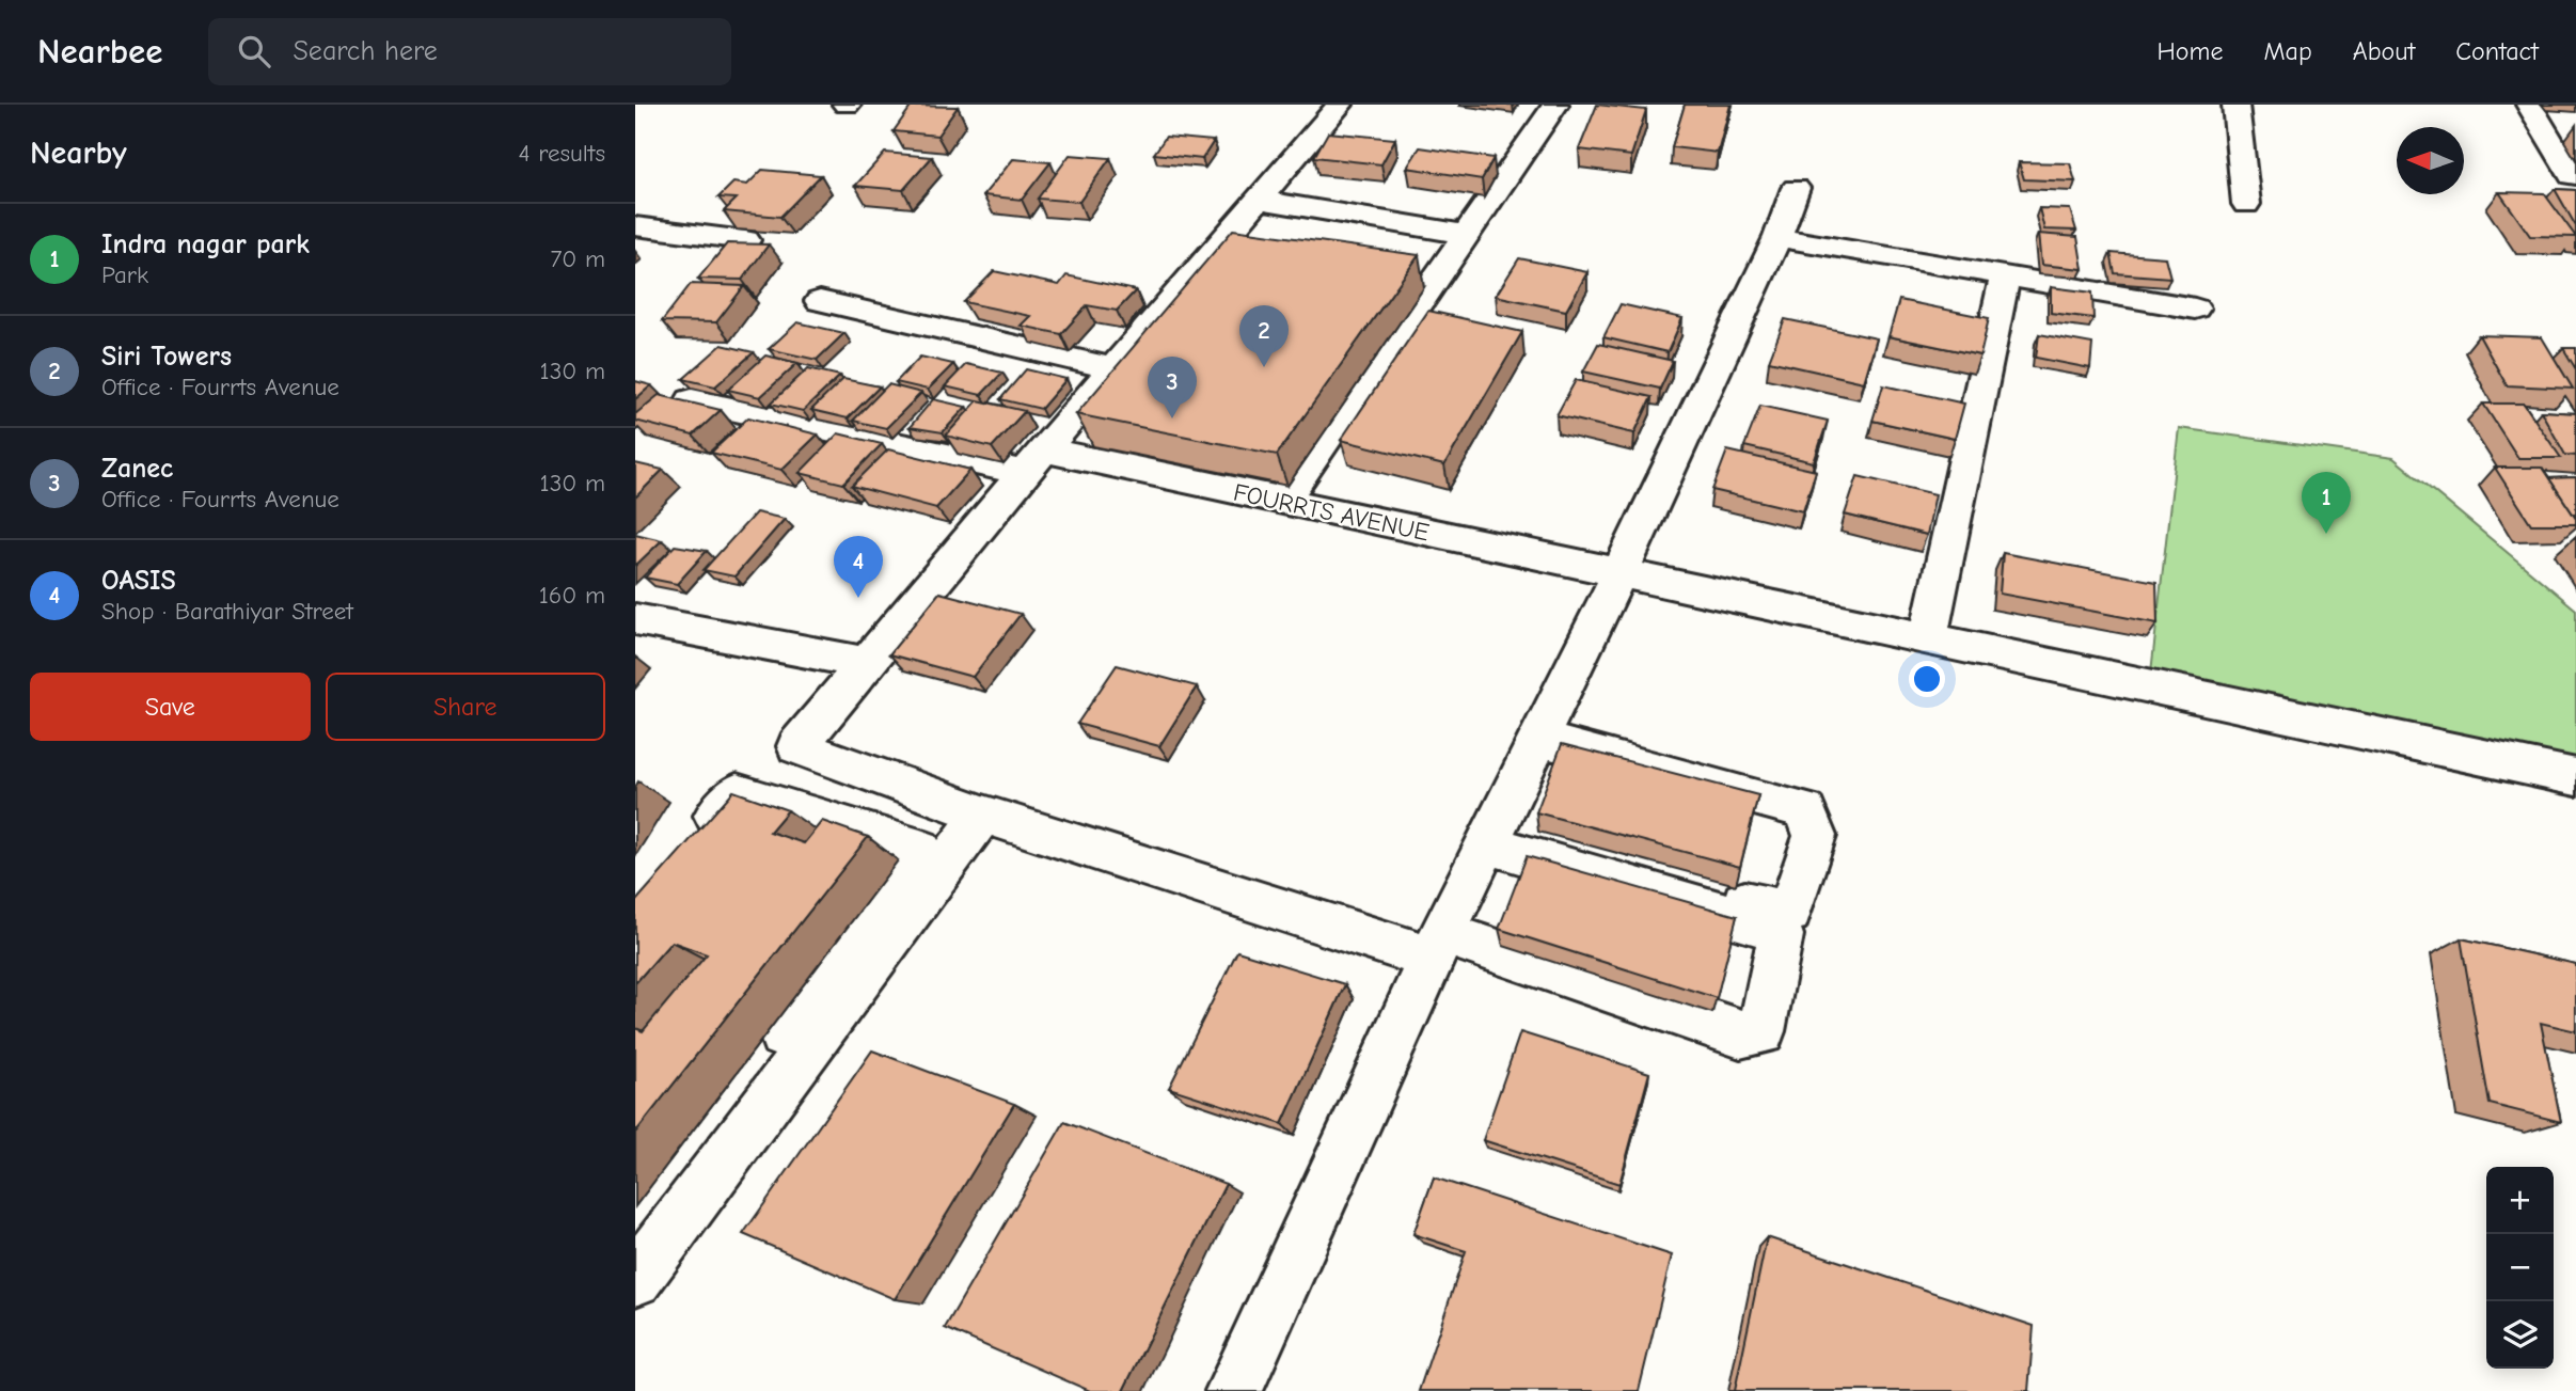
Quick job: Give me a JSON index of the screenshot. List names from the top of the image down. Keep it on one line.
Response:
{"streets":{"street":["FOURRTS AVENUE"]},"north":"left","page":{"header":"Nearbee","search":"Search here","nav":["Home","Map","About","Contact"],"heading":["Nearby","4 results"],"list":[{"mark":"1","name":"Indra nagar park","note":"Park","value":"70 m"},{"mark":"2","name":"Siri Towers","note":"Office · Fourrts Avenue","value":"130 m"},{"mark":"3","name":"Zanec","note":"Office · Fourrts Avenue","value":"130 m"},{"mark":"4","name":"OASIS","note":"Shop · Barathiyar Street","value":"160 m"}],"pins":["2","3","1","4"],"buttons":["Save","Share"],"map_buttons":["+","−"]}}
